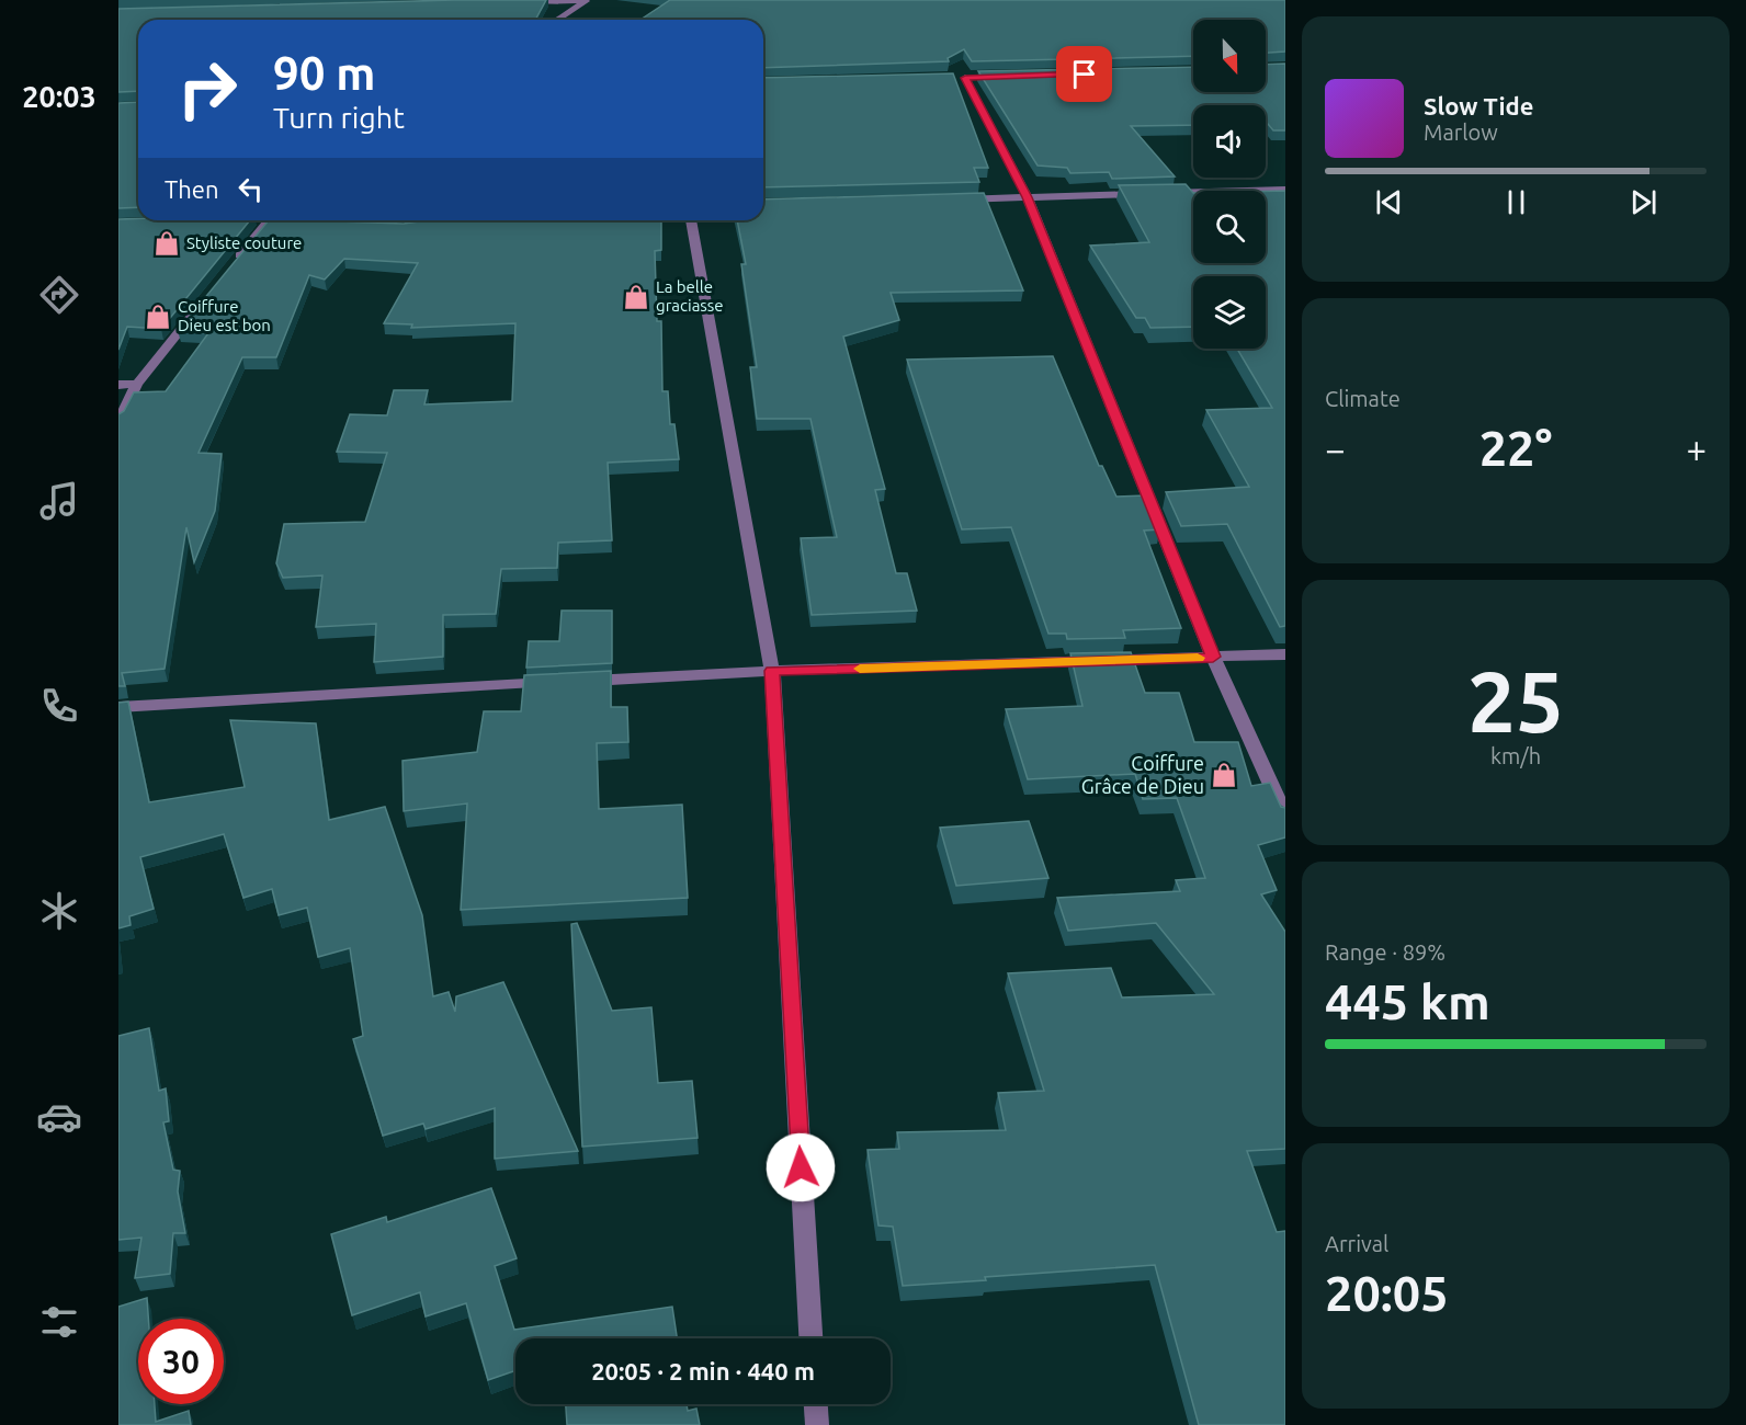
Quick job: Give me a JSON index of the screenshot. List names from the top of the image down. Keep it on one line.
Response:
{"places":{"shop":["Styliste couture","La belle graciasse","Coiffure Dieu est bon","Coiffure Grâce de Dieu"]},"north":"bottom","page":{"tabs":"20:03","turn":["90 m","Turn right"],"song":["Slow Tide","Marlow"],"then":"Then","tile":["Climate",["25","km/h"],["Range · 89%","445 km"],["Arrival","20:05"]],"heat":["−","22°","+"],"limit":"30","trip":"20:05 · 2 min · 440 m"}}
